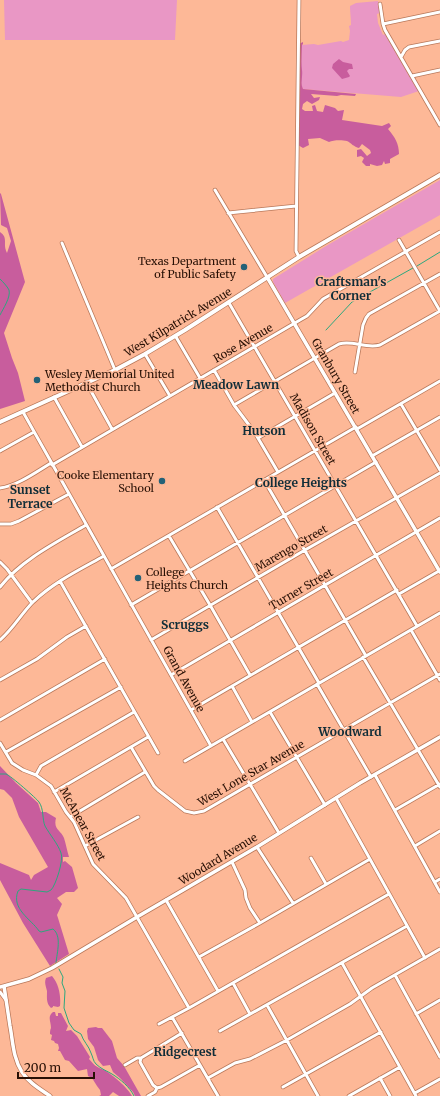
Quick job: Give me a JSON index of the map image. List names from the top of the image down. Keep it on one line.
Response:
{"streets":{"main road":["West Kilpatrick Avenue"],"street":["Rose Avenue","Granbury Street","Madison Street","Marengo Street","Turner Street","Grand Avenue","West Lone Star Avenue","McAnear Street","Woodard Avenue"]},"crossings":[["West Kilpatrick Avenue","Granbury Street"],["West Kilpatrick Avenue","Madison Street"],["West Kilpatrick Avenue","Grand Avenue"],["Rose Avenue","Granbury Street"],["Rose Avenue","Madison Street"],["Rose Avenue","Grand Avenue"],["Granbury Street","Marengo Street"],["Granbury Street","Turner Street"],["Madison Street","Marengo Street"],["Madison Street","Turner Street"],["Marengo Street","Grand Avenue"],["Turner Street","Grand Avenue"],["McAnear Street","Woodard Avenue"]],"districts":["Craftsman's Corner","Meadow Lawn","Hutson","College Heights","Sunset Terrace","Scruggs","Woodward","Ridgecrest"],"places":["Texas Department of Public Safety","Wesley Memorial United Methodist Church","Cooke Elementary School","College Heights Church"],"scale_bar":"200 m"}
